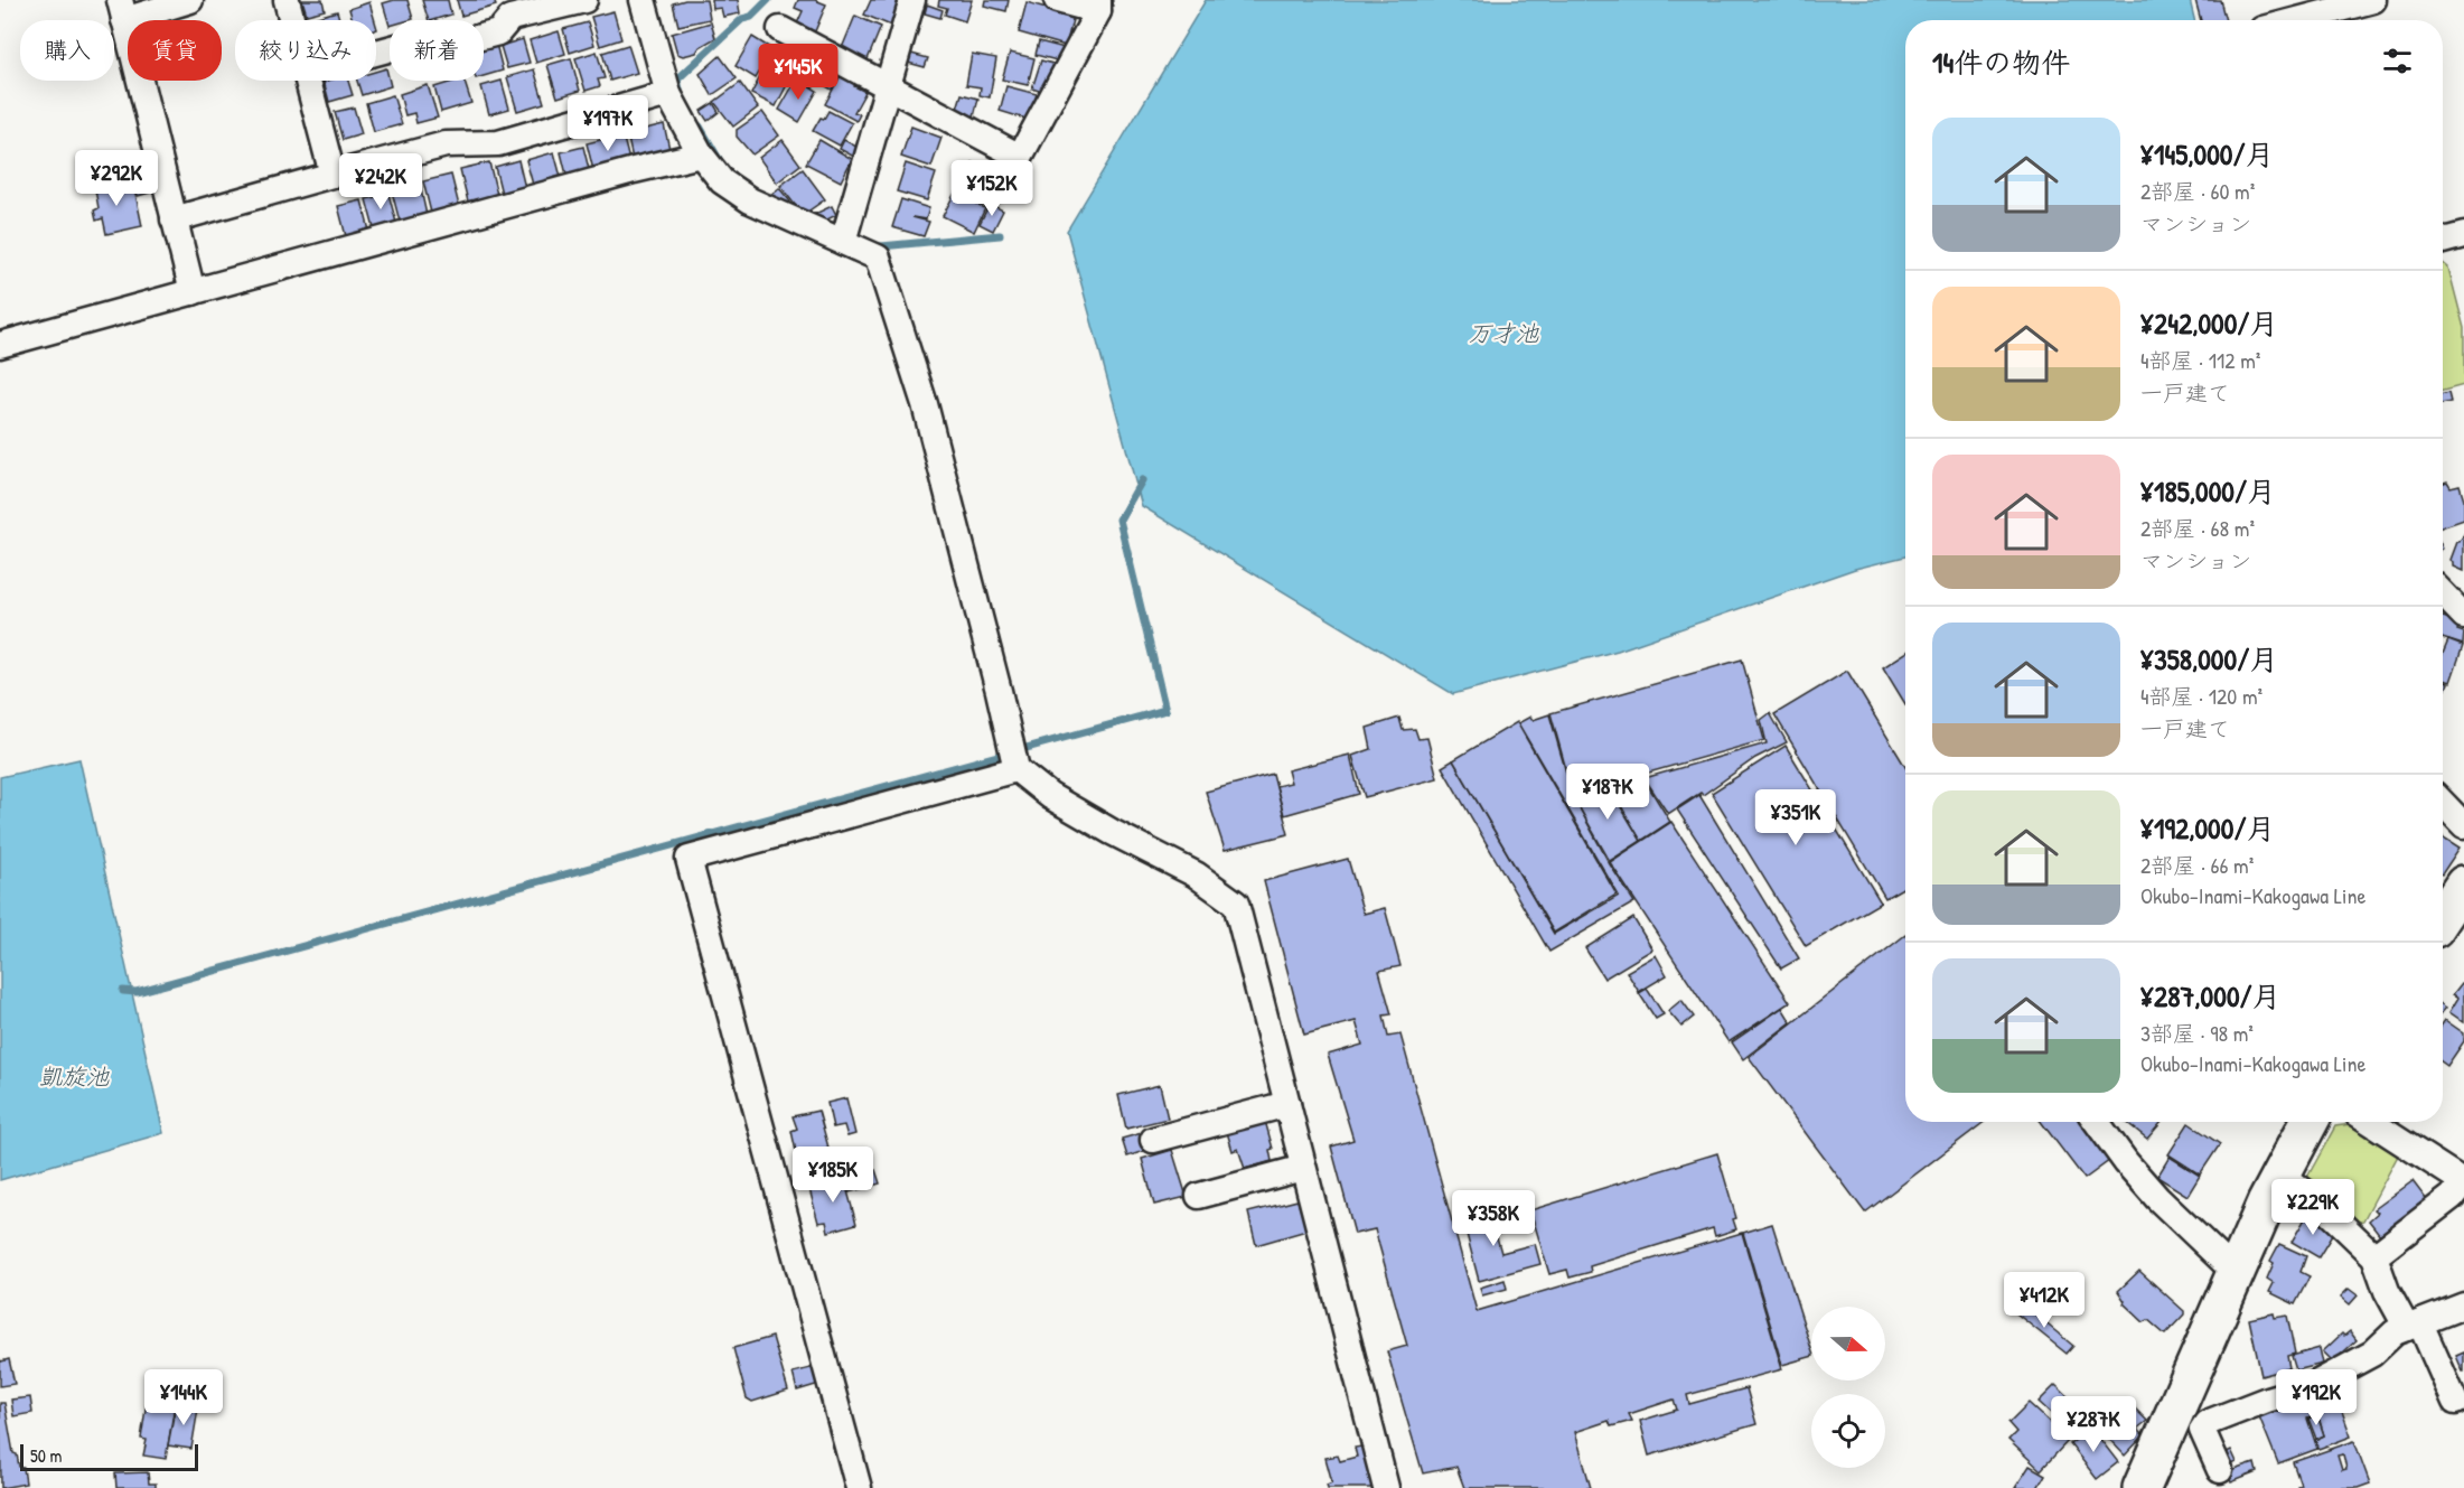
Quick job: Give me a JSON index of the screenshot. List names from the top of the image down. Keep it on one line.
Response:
{"water":["万才池","凱旋池"],"scale_bar":"50 m","north":"right","page":{"chip":["購入","賃貸","絞り込み","新着"],"heading":"14件の物件","price":["¥145K","¥197K","¥292K","¥242K","¥152K","¥187K","¥351K","¥185K","¥229K","¥358K","¥412K","¥144K","¥192K","¥287K"],"list":[{"name":"¥145,000/月","note":"2部屋 · 60 m² · マンション"},{"name":"¥242,000/月","note":"4部屋 · 112 m² · 一戸建て"},{"name":"¥185,000/月","note":"2部屋 · 68 m² · マンション"},{"name":"¥358,000/月","note":"4部屋 · 120 m² · 一戸建て"},{"name":"¥192,000/月","note":"2部屋 · 66 m² · Okubo-Inami-Kakogawa Line"},{"name":"¥287,000/月","note":"3部屋 · 98 m² · Okubo-Inami-Kakogawa Line"}],"scale":"50 m"}}
